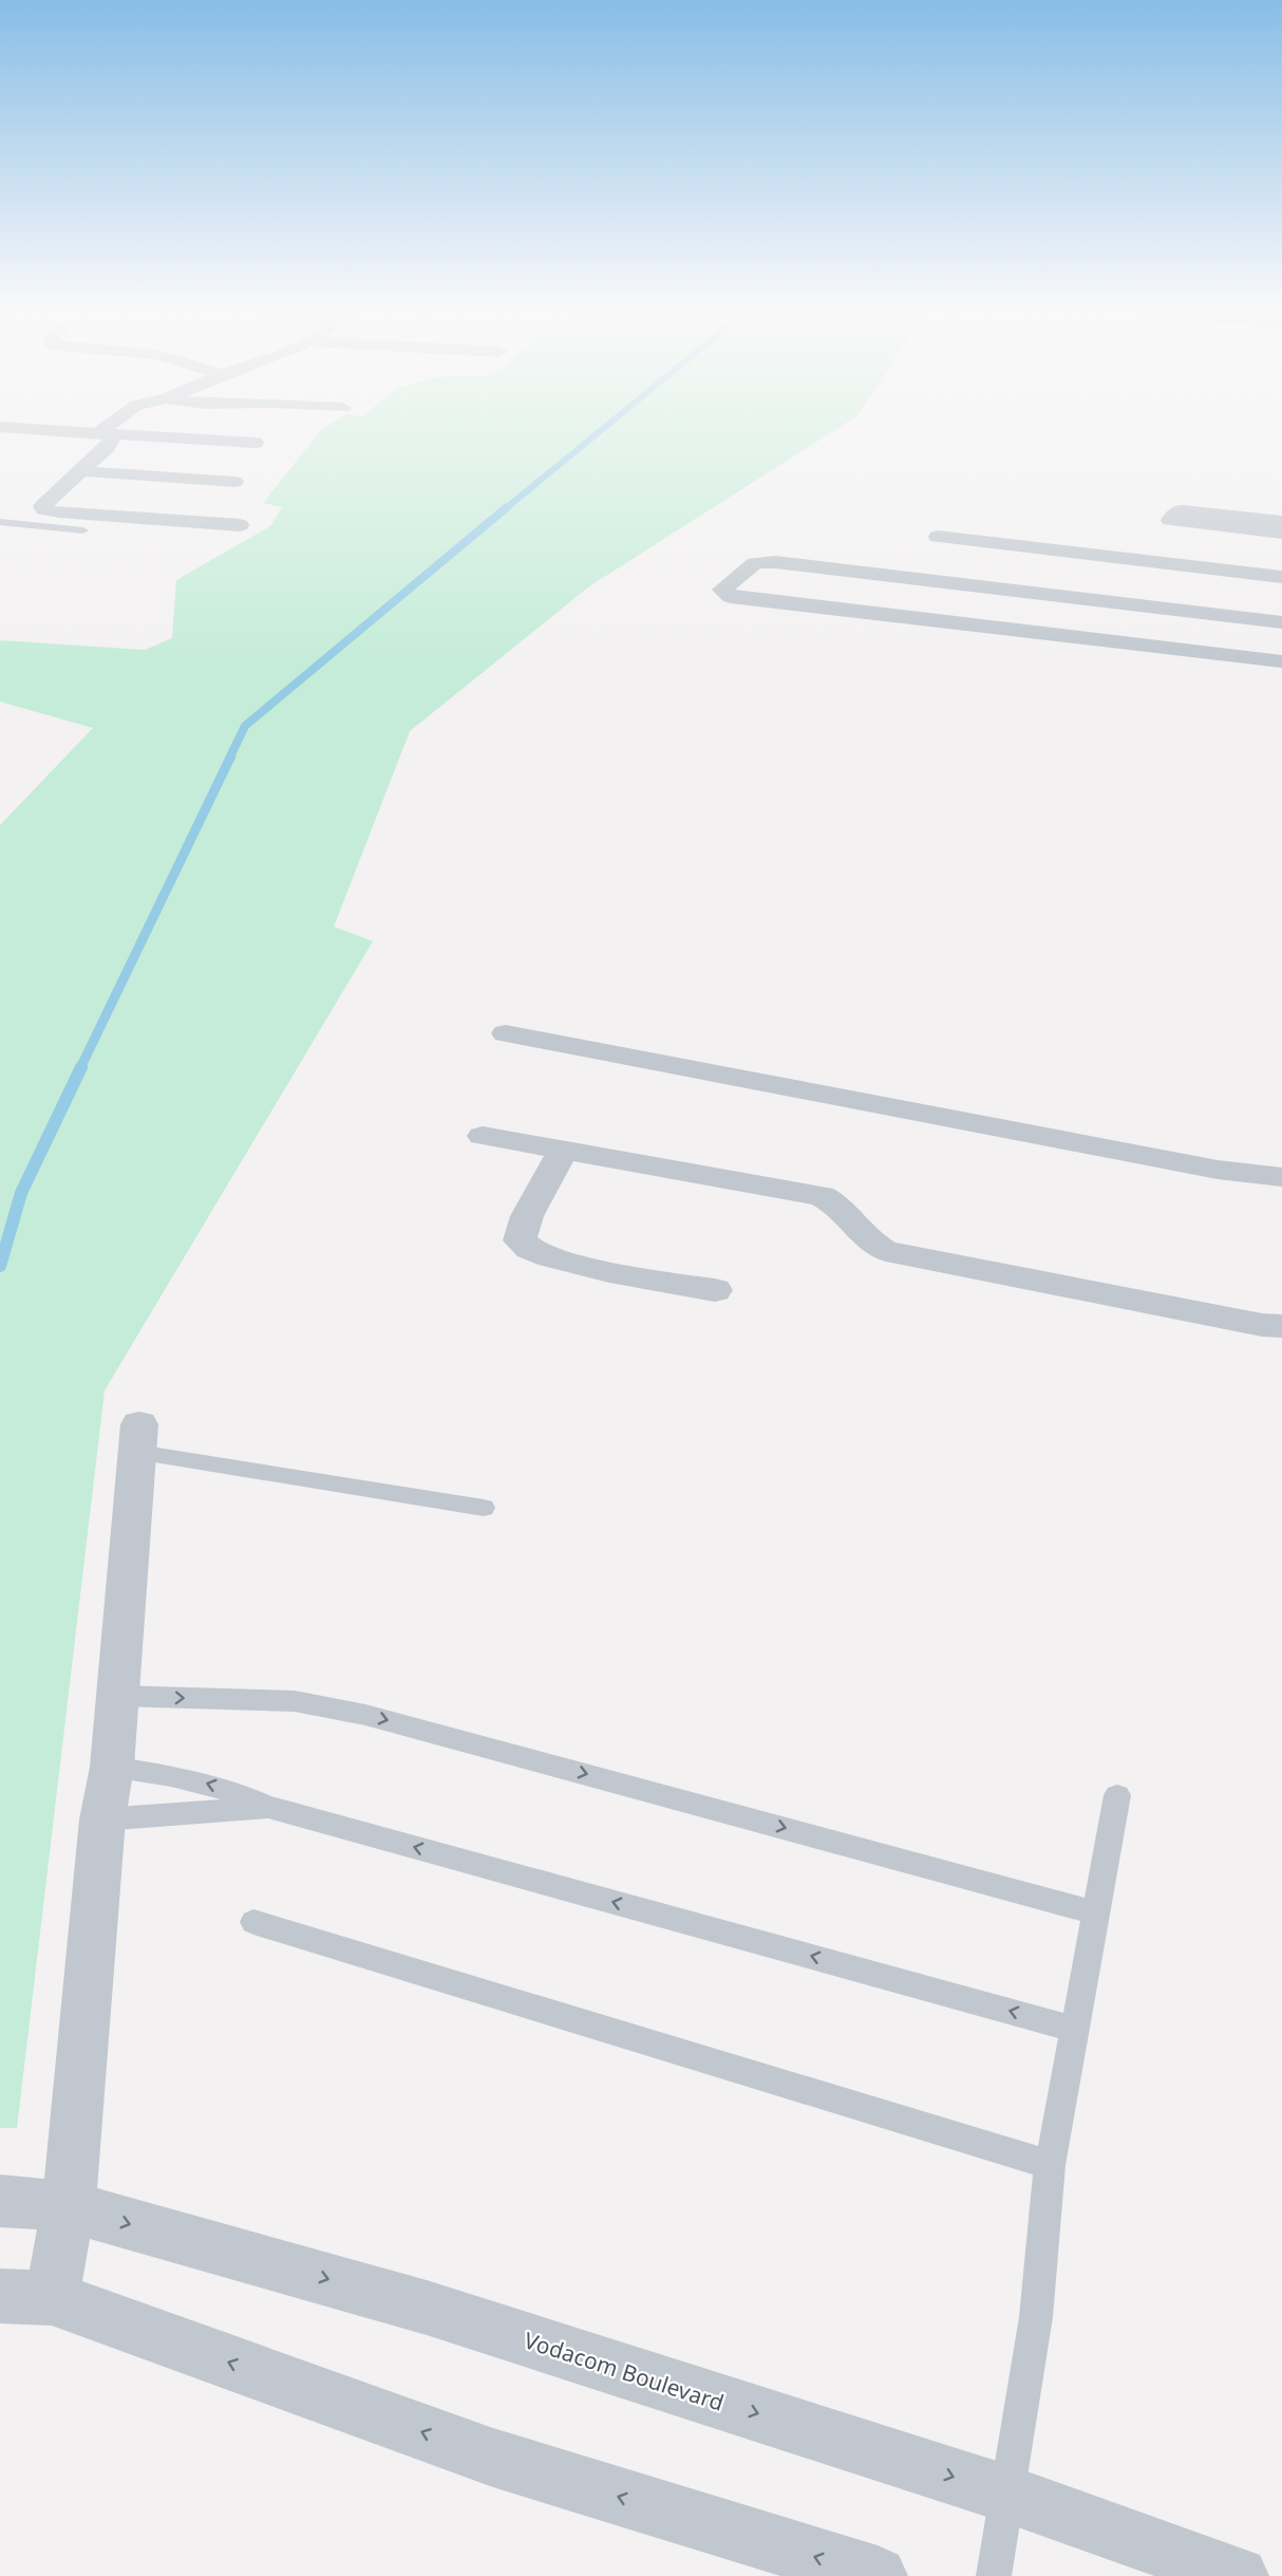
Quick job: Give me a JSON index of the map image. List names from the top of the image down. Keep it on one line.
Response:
{"streets":{"street":["Vodacom Boulevard"]}}
